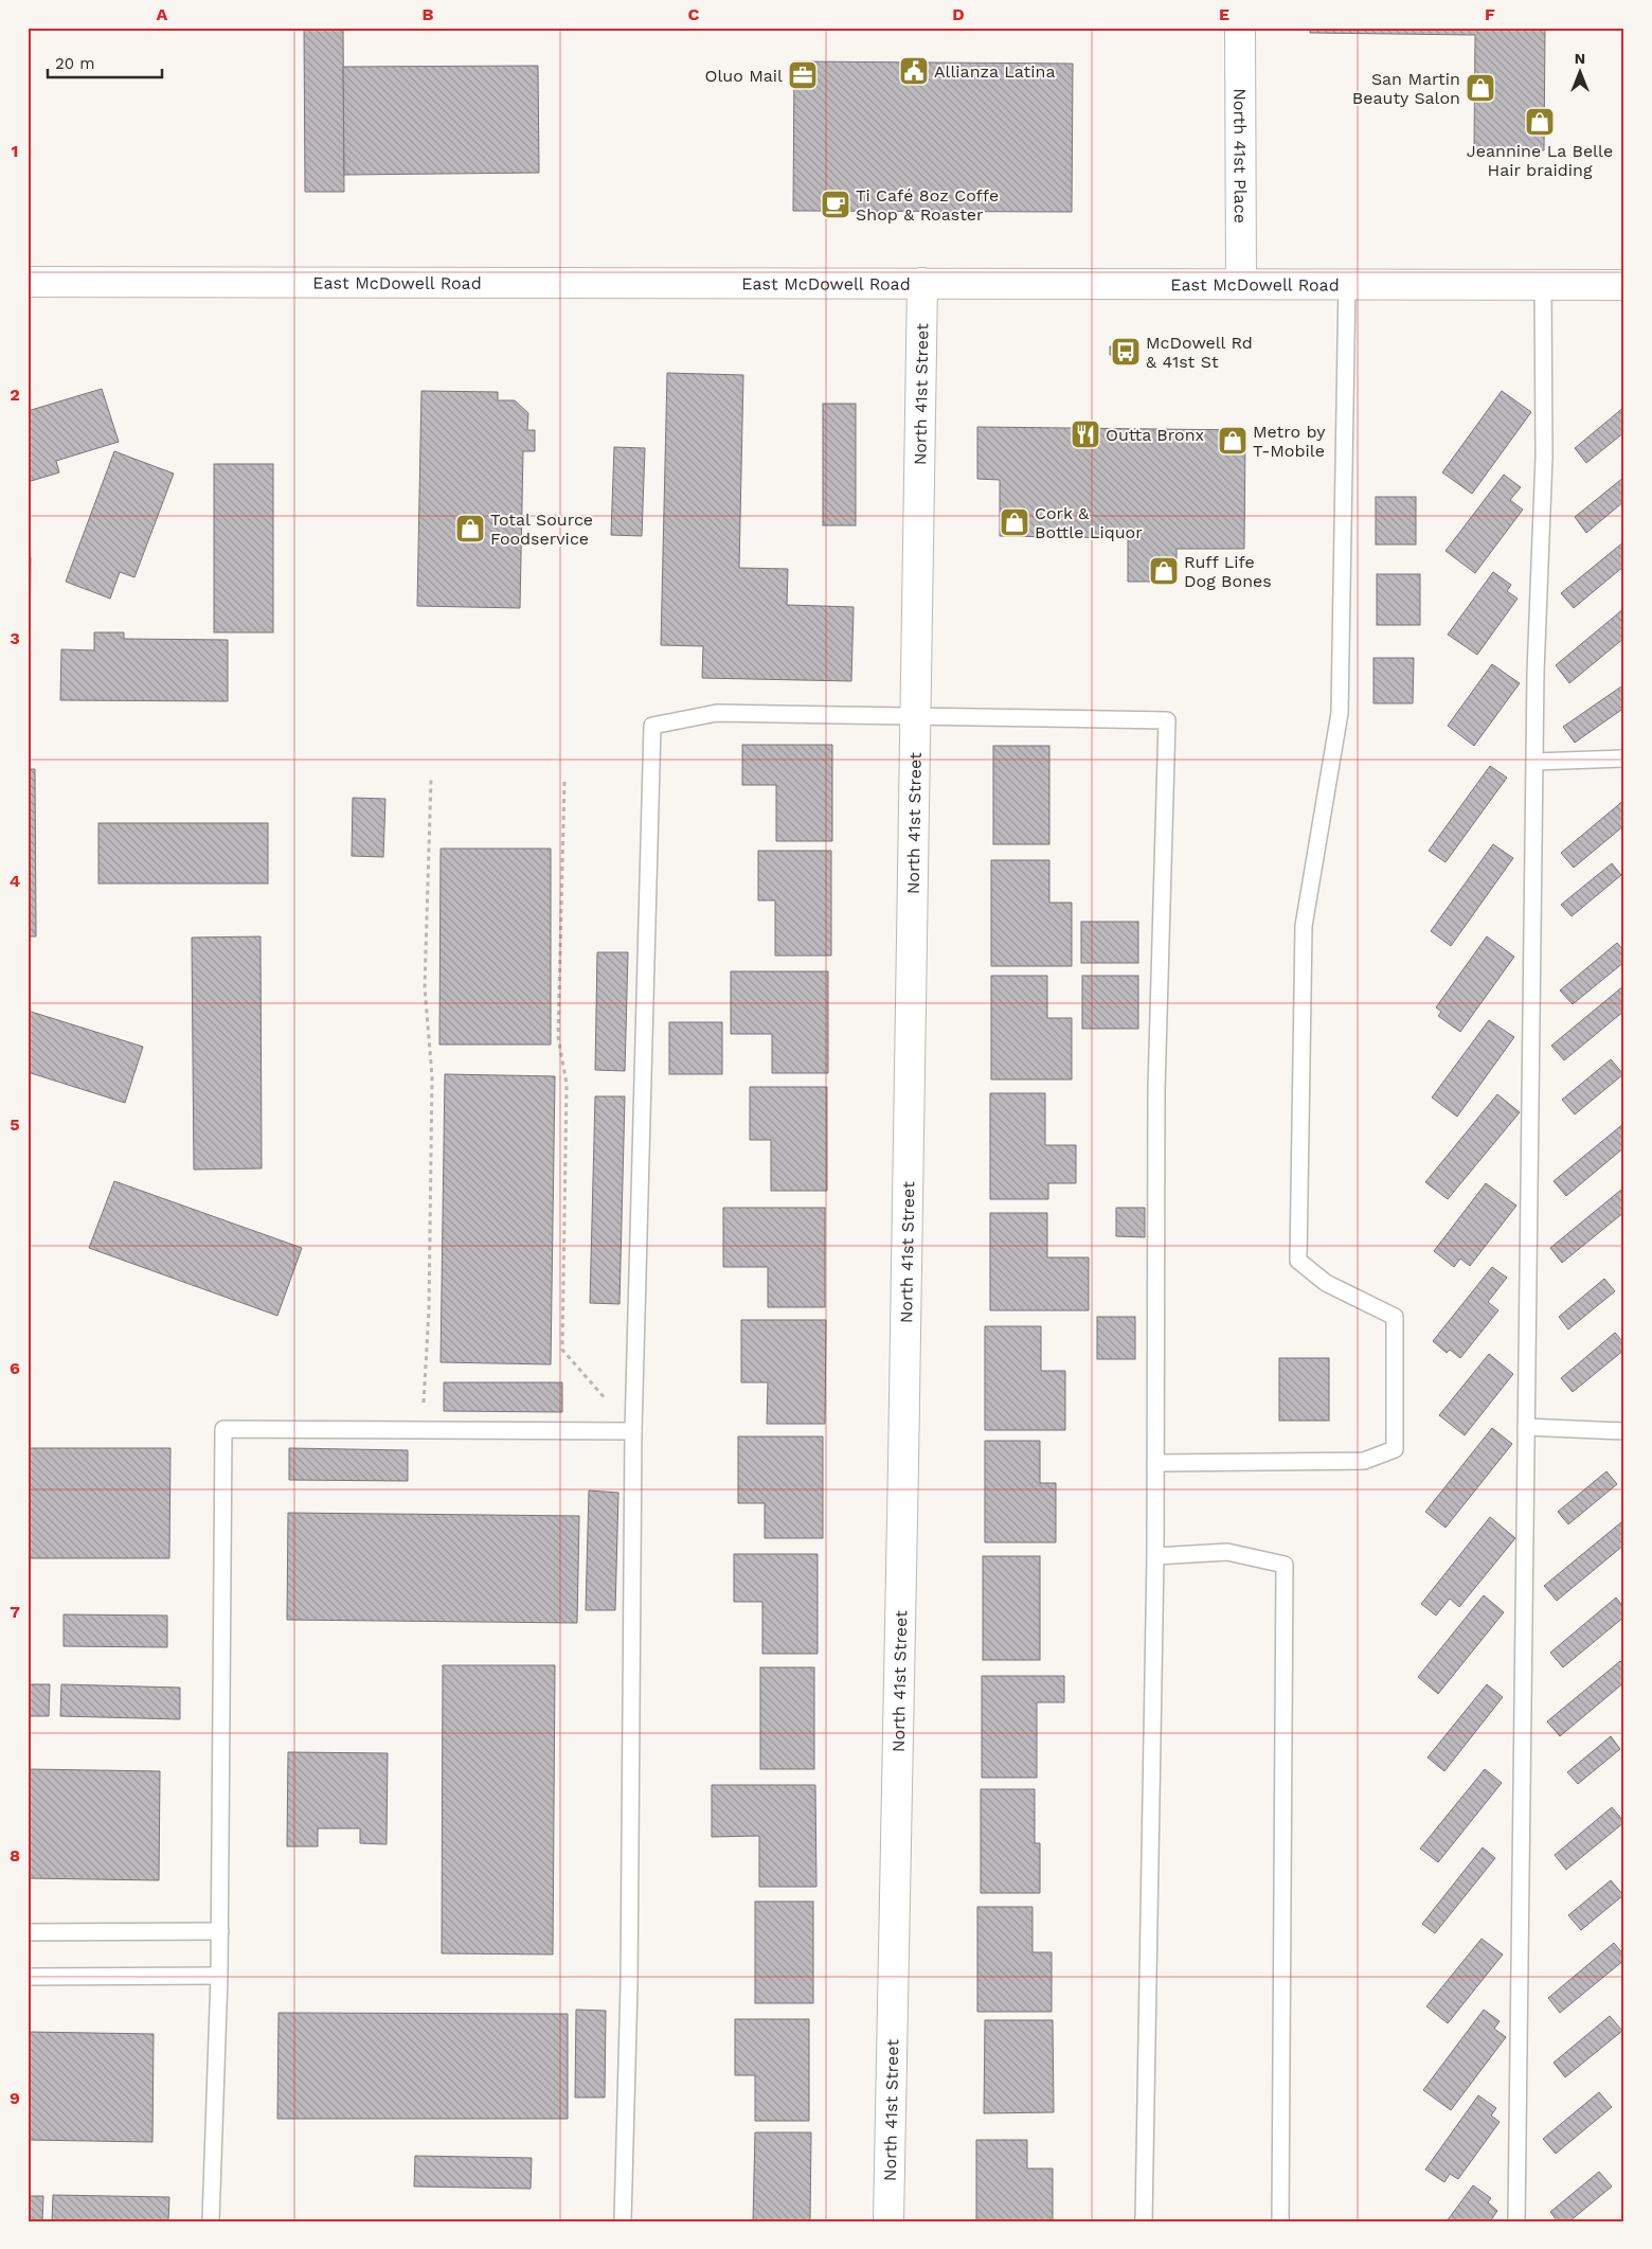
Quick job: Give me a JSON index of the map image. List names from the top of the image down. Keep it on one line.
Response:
{"streets":{"street":["North 41st Place","East McDowell Road","North 41st Street"]},"crossings":[["North 41st Place","East McDowell Road"],["East McDowell Road","North 41st Street"]],"places":{"public building":["Allianza Latina"],"office":["Oluo Mail"],"shop":["San Martin Beauty Salon","Jeannine La Belle Hair braiding","Metro by T-Mobile","Cork & Bottle Liquor","Total Source Foodservice","Ruff Life Dog Bones"],"cafe":["Ti Café 8oz Coffe Shop & Roaster"],"bus stop":["McDowell Rd & 41st St"],"restaurant":["Outta Bronx"]},"scale_bar":"20 m","north":"top","grid":{"columns":["A","B","C","D","E","F"],"rows":["1","2","3","4","5","6","7","8","9"]}}
